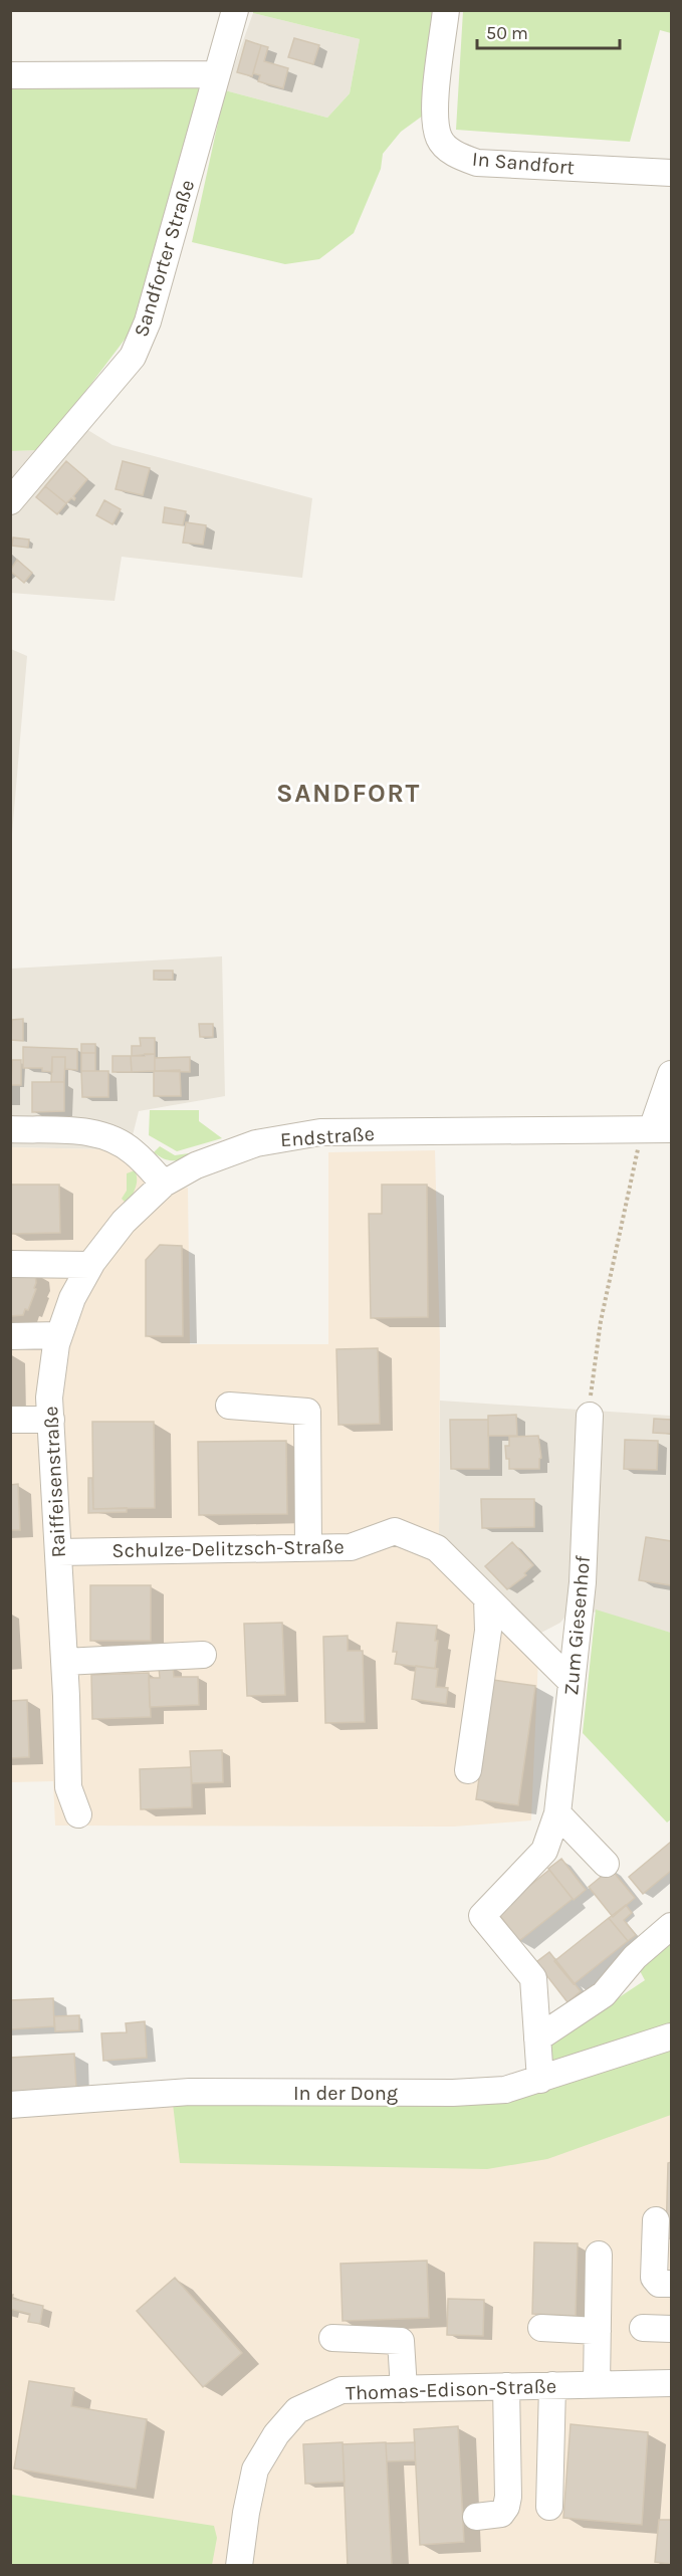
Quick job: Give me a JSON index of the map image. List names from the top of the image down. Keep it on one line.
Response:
{"streets":{"street":["In Sandfort","Sandforter Straße","Endstraße","Raiffeisenstraße","Schulze-Delitzsch-Straße","Zum Giesenhof","In der Dong","Thomas-Edison-Straße"]},"crossings":[["Endstraße","Raiffeisenstraße"],["Raiffeisenstraße","Schulze-Delitzsch-Straße"],["Zum Giesenhof","In der Dong"]],"districts":["SANDFORT"],"scale_bar":"50 m"}
